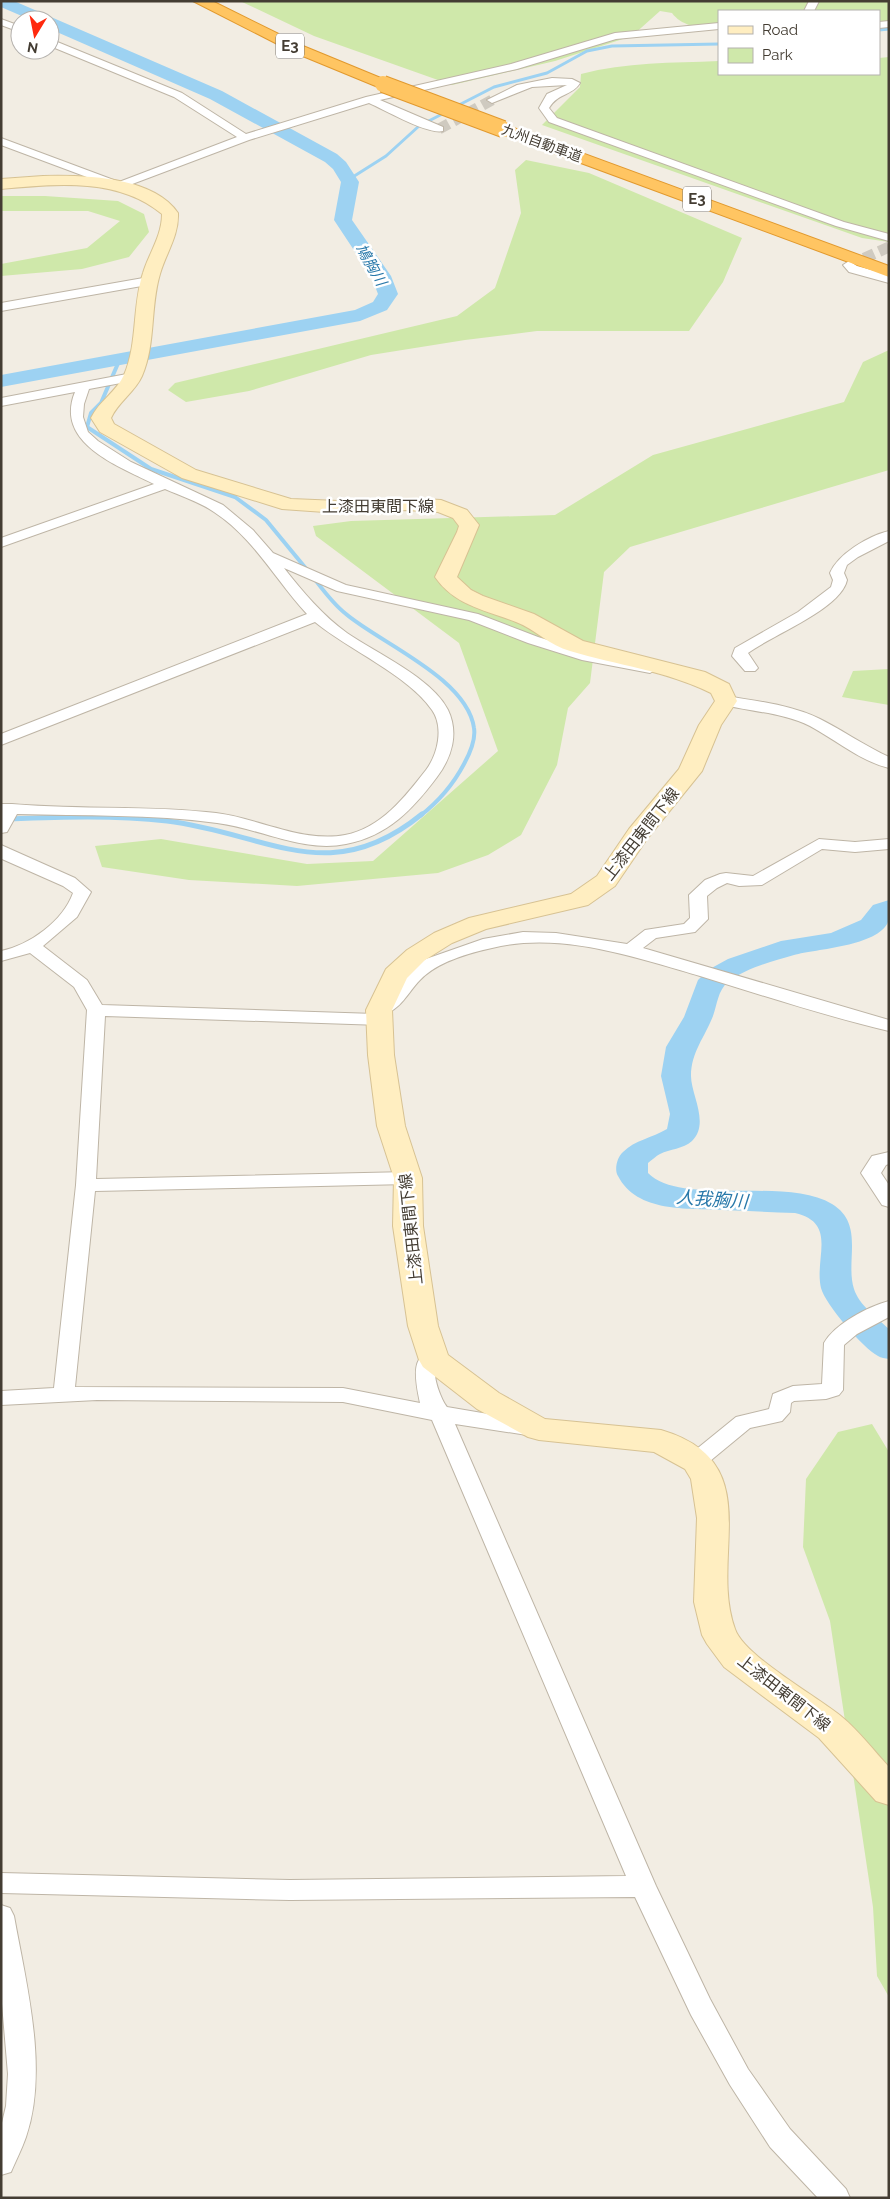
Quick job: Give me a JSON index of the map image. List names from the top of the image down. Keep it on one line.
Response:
{"streets":{"highway":["E3","九州自動車道"],"main road":["上漆田東間下線"]},"water":["鳩胸川","人我胸川"],"legend":["Road","Park"],"north":"bottom"}
